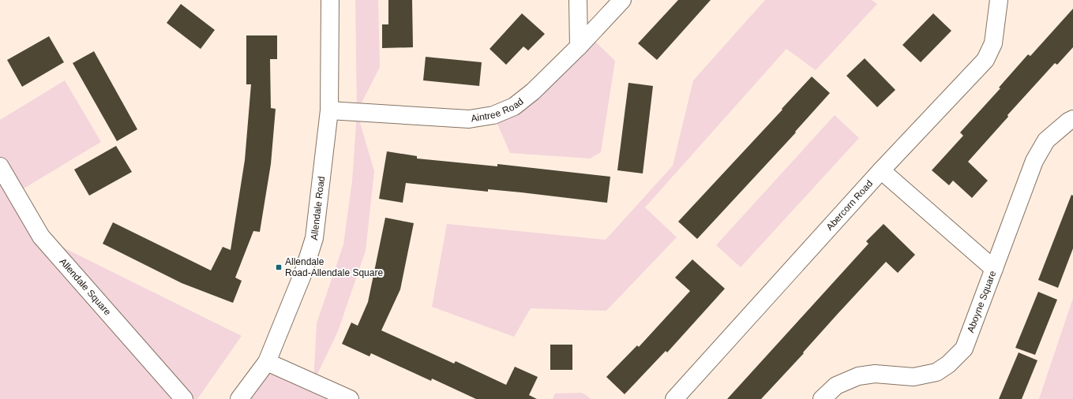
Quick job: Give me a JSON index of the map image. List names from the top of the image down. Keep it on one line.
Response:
{"streets":{"street":["Aintree Road","Abercorn Road","Allendale Road","Allendale Square","Aboyne Square"]},"crossings":[["Aintree Road","Allendale Road"]],"places":{"transit":["Allendale Road-Allendale Square"]}}
